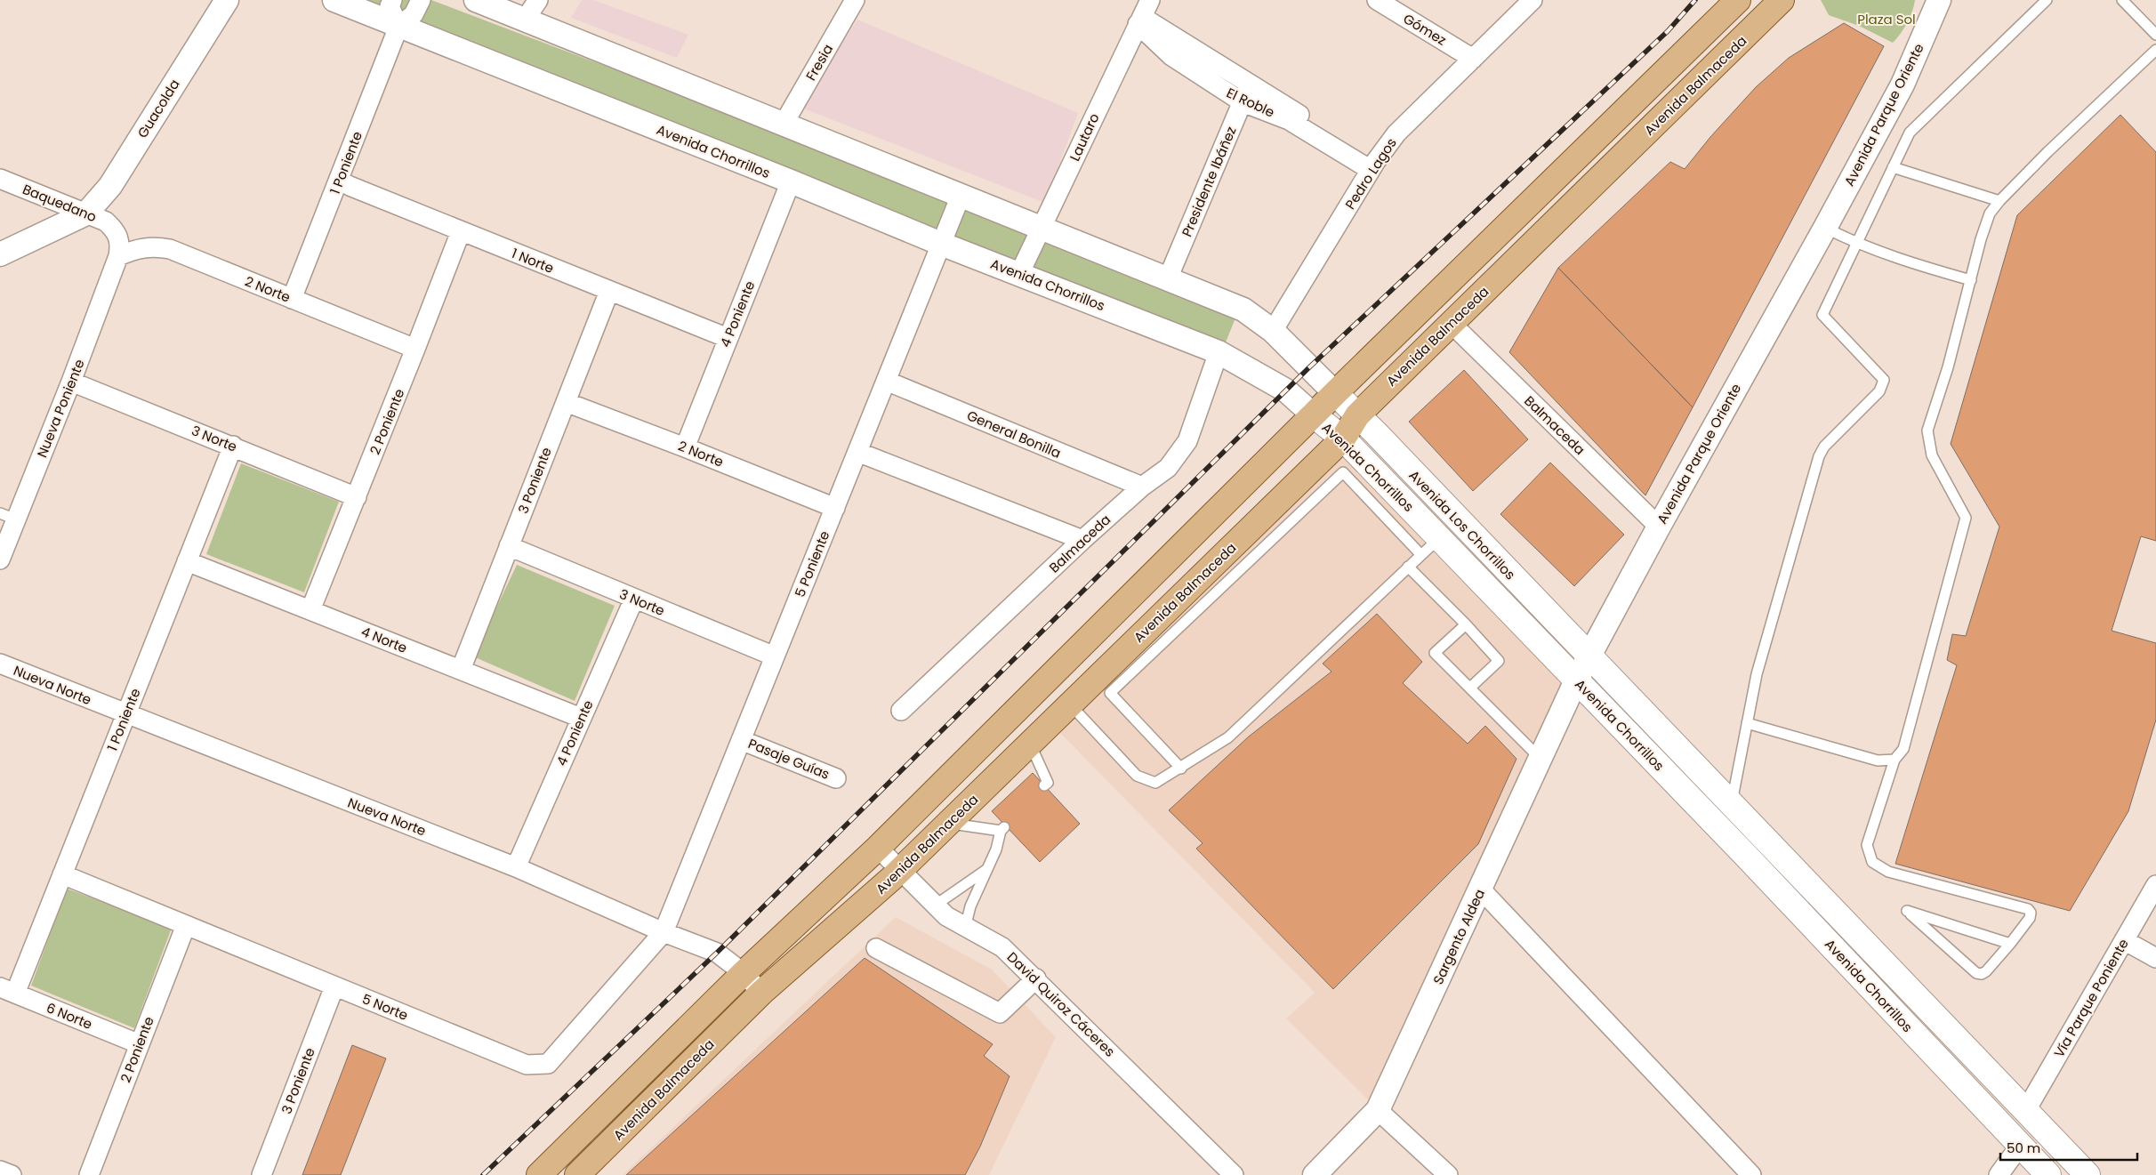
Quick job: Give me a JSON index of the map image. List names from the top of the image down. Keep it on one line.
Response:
{"streets":{"main road":["Avenida Balmaceda","Avenida Chorrillos","Avenida Los Chorrillos"],"street":["Gómez","Fresia","El Roble","Guacolda","Avenida Parque Oriente","Lautaro","1 Poniente","Pedro Lagos","Presidente Ibáñez","Baquedano","1 Norte","2 Norte","4 Poniente","Nueva Poniente","2 Poniente","Balmaceda","General Bonilla","3 Norte","3 Poniente","5 Poniente","4 Norte","Nueva Norte","Pasaje Guías","Sargento Aldea","Vía Parque Poniente","David Quiroz Cáceres","5 Norte","6 Norte"]},"crossings":[["Gómez","Pedro Lagos"],["Avenida Balmaceda","Avenida Chorrillos"],["Avenida Balmaceda","Balmaceda"],["Avenida Balmaceda","Avenida Los Chorrillos"],["Avenida Balmaceda","Nueva Norte"],["Avenida Balmaceda","David Quiroz Cáceres"],["El Roble","Lautaro"],["El Roble","Pedro Lagos"],["El Roble","Presidente Ibáñez"],["Guacolda","Baquedano"],["Avenida Parque Oriente","Avenida Chorrillos"],["Avenida Parque Oriente","Balmaceda"],["Avenida Parque Oriente","Avenida Los Chorrillos"],["Avenida Parque Oriente","Sargento Aldea"],["Lautaro","Avenida Chorrillos"],["Avenida Chorrillos","1 Poniente"],["Avenida Chorrillos","4 Poniente"],["Avenida Chorrillos","Balmaceda"],["Avenida Chorrillos","Avenida Los Chorrillos"],["Avenida Chorrillos","5 Poniente"],["Avenida Chorrillos","Sargento Aldea"],["Avenida Chorrillos","Vía Parque Poniente"],["1 Poniente","1 Norte"],["1 Poniente","2 Norte"],["1 Poniente","3 Norte"],["1 Poniente","4 Norte"],["1 Poniente","Nueva Norte"],["1 Poniente","5 Norte"],["1 Poniente","6 Norte"],["Baquedano","2 Norte"],["Baquedano","Nueva Poniente"],["1 Norte","4 Poniente"],["1 Norte","2 Poniente"],["1 Norte","3 Poniente"],["2 Norte","4 Poniente"],["2 Norte","Nueva Poniente"],["2 Norte","2 Poniente"],["2 Norte","3 Poniente"],["2 Norte","5 Poniente"],["4 Poniente","3 Norte"],["4 Poniente","4 Norte"],["4 Poniente","Nueva Norte"],["Nueva Poniente","3 Norte"],["2 Poniente","3 Norte"],["2 Poniente","4 Norte"],["2 Poniente","5 Norte"],["2 Poniente","6 Norte"],["Balmaceda","General Bonilla"],["General Bonilla","5 Poniente"],["3 Norte","3 Poniente"],["3 Norte","5 Poniente"],["3 Poniente","4 Norte"],["3 Poniente","5 Norte"],["5 Poniente","Nueva Norte"],["5 Poniente","Pasaje Guías"],["5 Poniente","5 Norte"],["Nueva Norte","5 Norte"]],"parks":["Plaza Sol"],"scale_bar":"50 m"}
